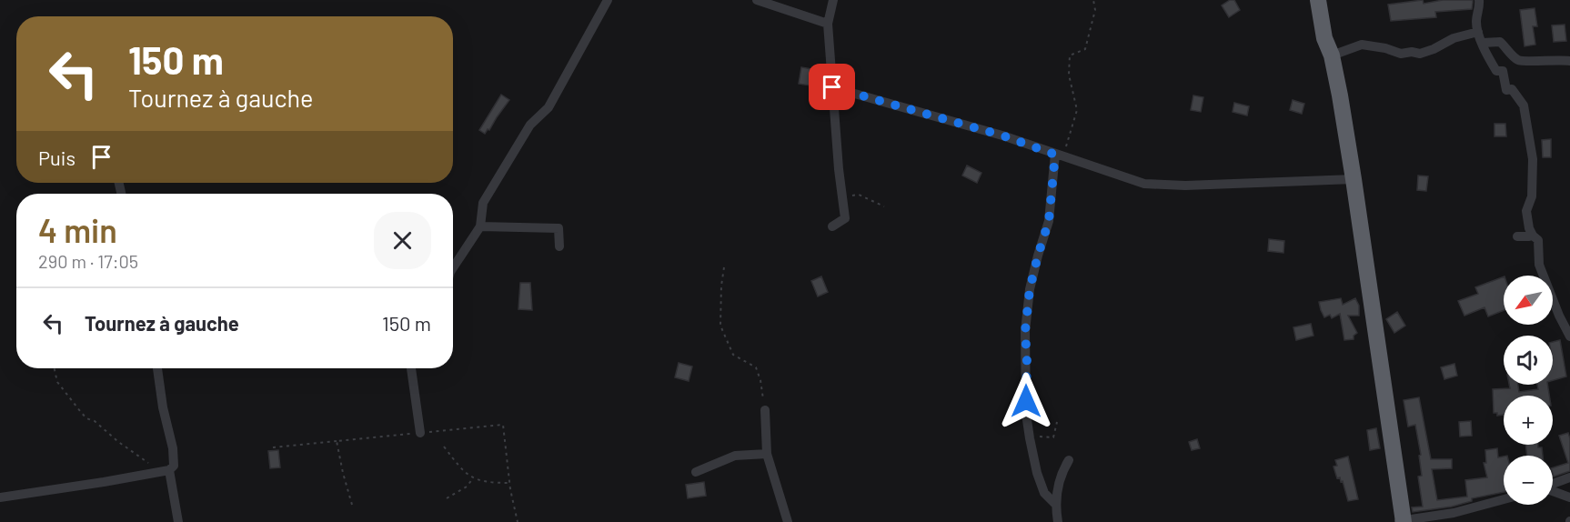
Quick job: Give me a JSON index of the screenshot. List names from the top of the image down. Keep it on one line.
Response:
{"north":"bottom left","page":{"turn":["150 m","Tournez à gauche"],"then":"Puis","heading":["4 min","290 m · 17:05"],"map_buttons":["+","−"],"list":[{"name":"Tournez à gauche","value":"150 m"}]}}
